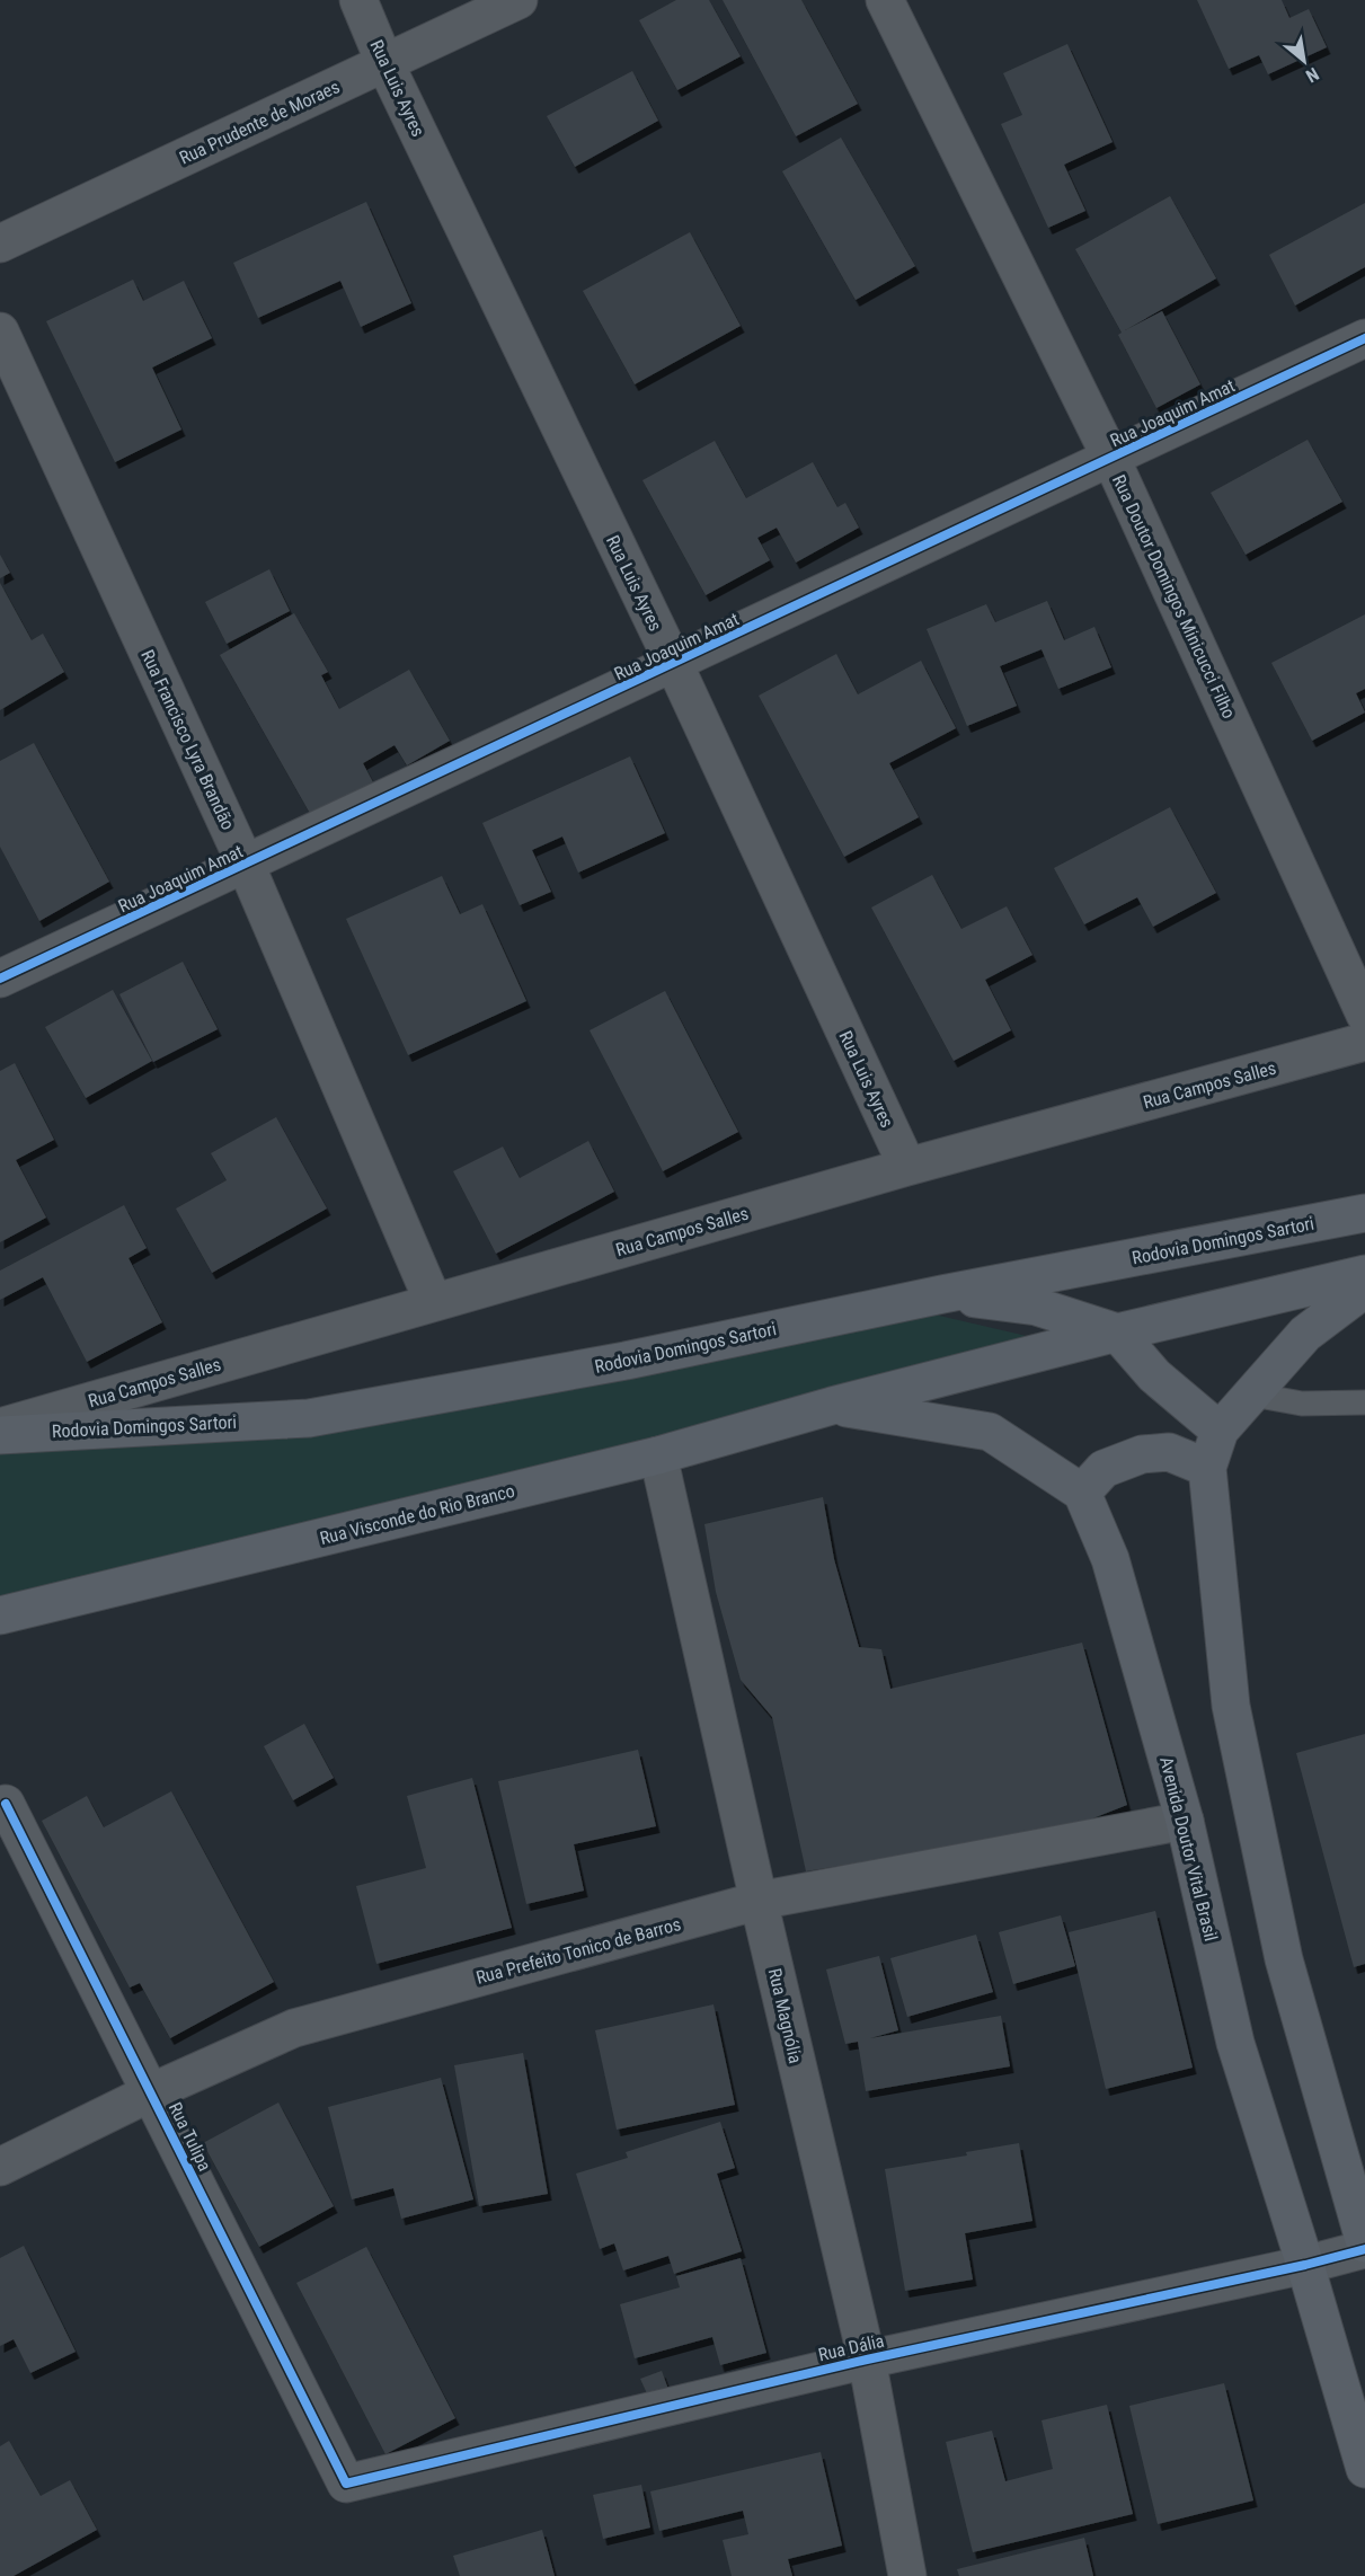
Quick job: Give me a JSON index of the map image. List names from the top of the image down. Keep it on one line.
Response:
{"streets":{"main road":["Rodovia Domingos Sartori","Rua Visconde do Rio Branco","Avenida Doutor Vital Brasil"],"street":["Rua Luis Ayres","Rua Prudente de Moraes","Rua Joaquim Amat","Rua Doutor Domingos Minicucci Filho","Rua Francisco Lyra Brandão","Rua Campos Salles","Rua Prefeito Tonico de Barros","Rua Magnólia","Rua Tulipa","Rua Dália"]},"crossings":[["Rua Luis Ayres","Rua Prudente de Moraes"],["Rua Luis Ayres","Rua Joaquim Amat"],["Rua Luis Ayres","Rua Campos Salles"],["Rua Joaquim Amat","Rua Doutor Domingos Minicucci Filho"],["Rua Joaquim Amat","Rua Francisco Lyra Brandão"],["Rua Francisco Lyra Brandão","Rua Campos Salles"],["Rua Visconde do Rio Branco","Rua Magnólia"],["Avenida Doutor Vital Brasil","Rua Prefeito Tonico de Barros"],["Avenida Doutor Vital Brasil","Rua Dália"],["Rua Prefeito Tonico de Barros","Rua Magnólia"],["Rua Prefeito Tonico de Barros","Rua Tulipa"],["Rua Magnólia","Rua Dália"],["Rua Tulipa","Rua Dália"]],"north":"bottom right"}
